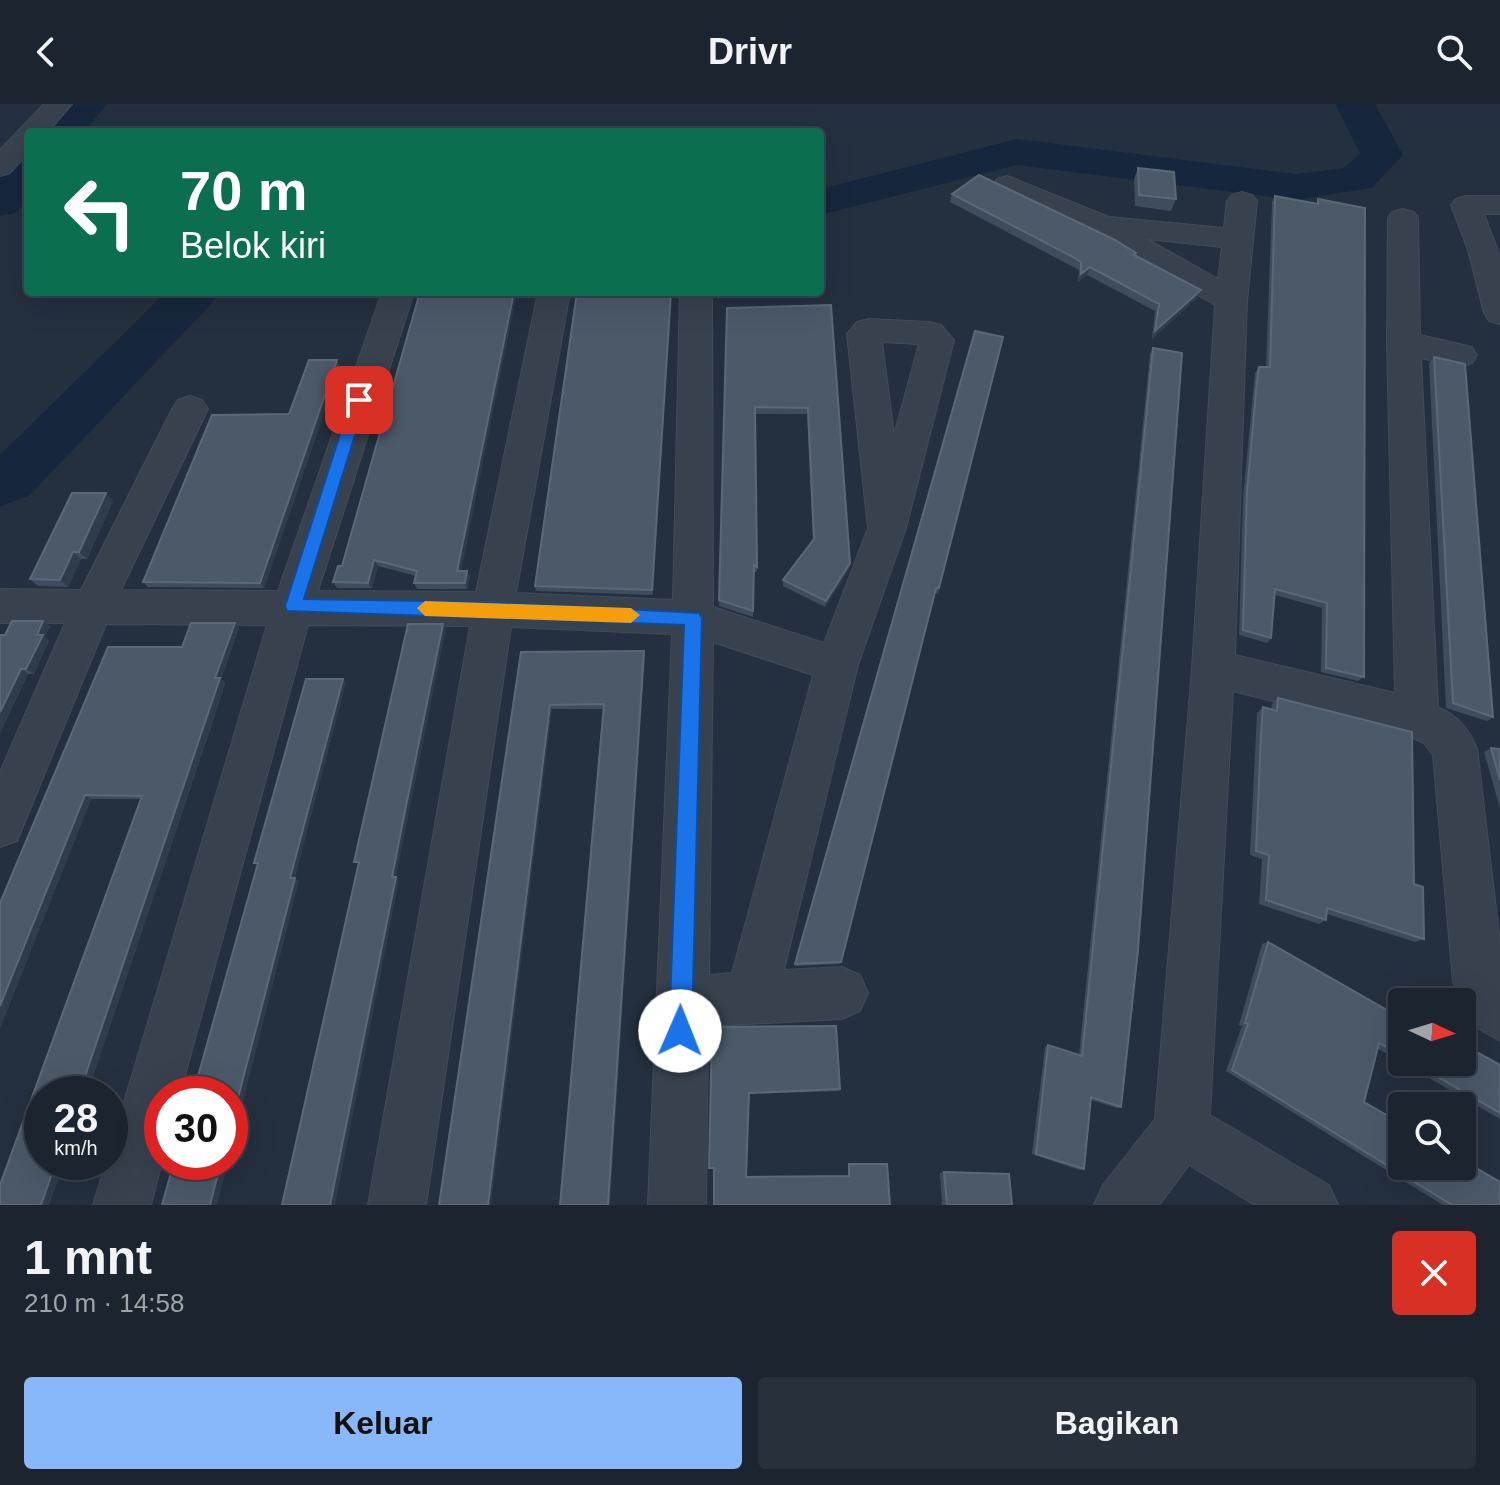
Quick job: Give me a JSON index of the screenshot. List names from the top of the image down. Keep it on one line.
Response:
{"north":"right","page":{"header":"Drivr","turn":["70 m","Belok kiri"],"speed":"28 km/h","limit":"30","heading":["1 mnt","210 m · 14:58"],"buttons":["Keluar","Bagikan"]}}
